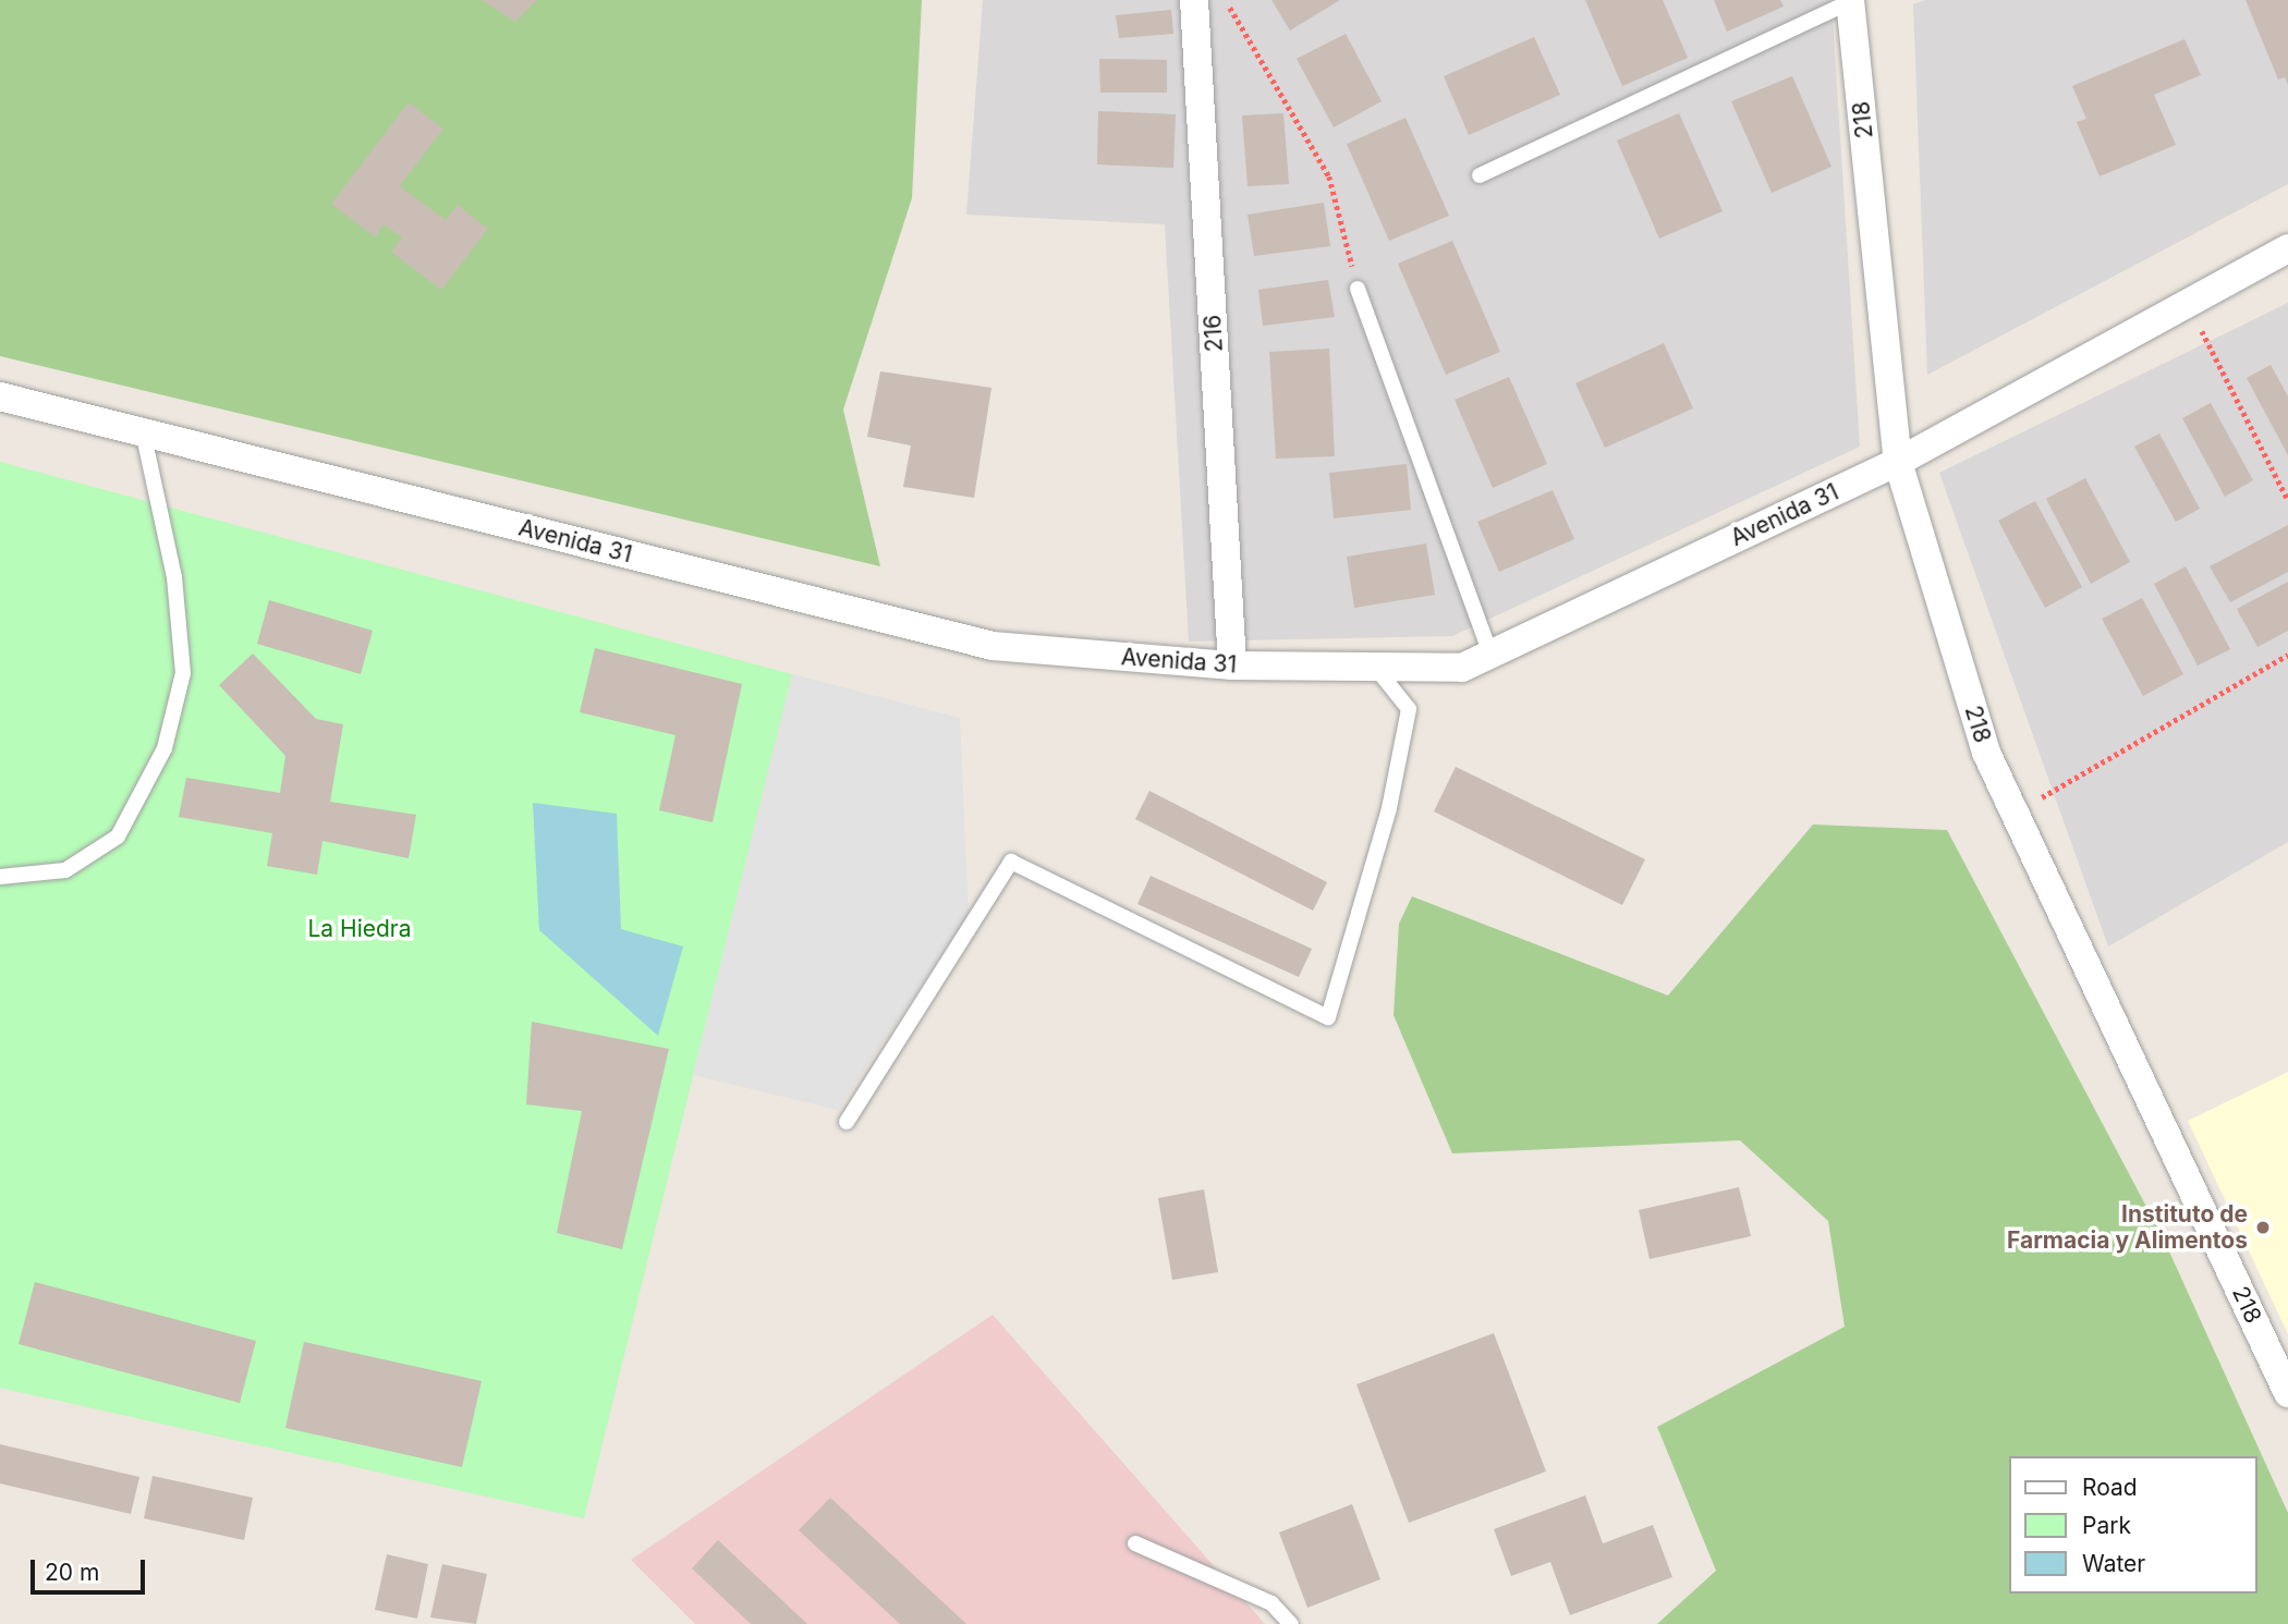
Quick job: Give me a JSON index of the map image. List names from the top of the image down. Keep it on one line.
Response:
{"streets":{"street":["218","216","Avenida 31"]},"crossings":[["218","Avenida 31"],["216","Avenida 31"]],"parks":["La Hiedra"],"places":["Instituto de Farmacia y Alimentos"],"legend":["Road","Park","Water"],"scale_bar":"20 m"}
